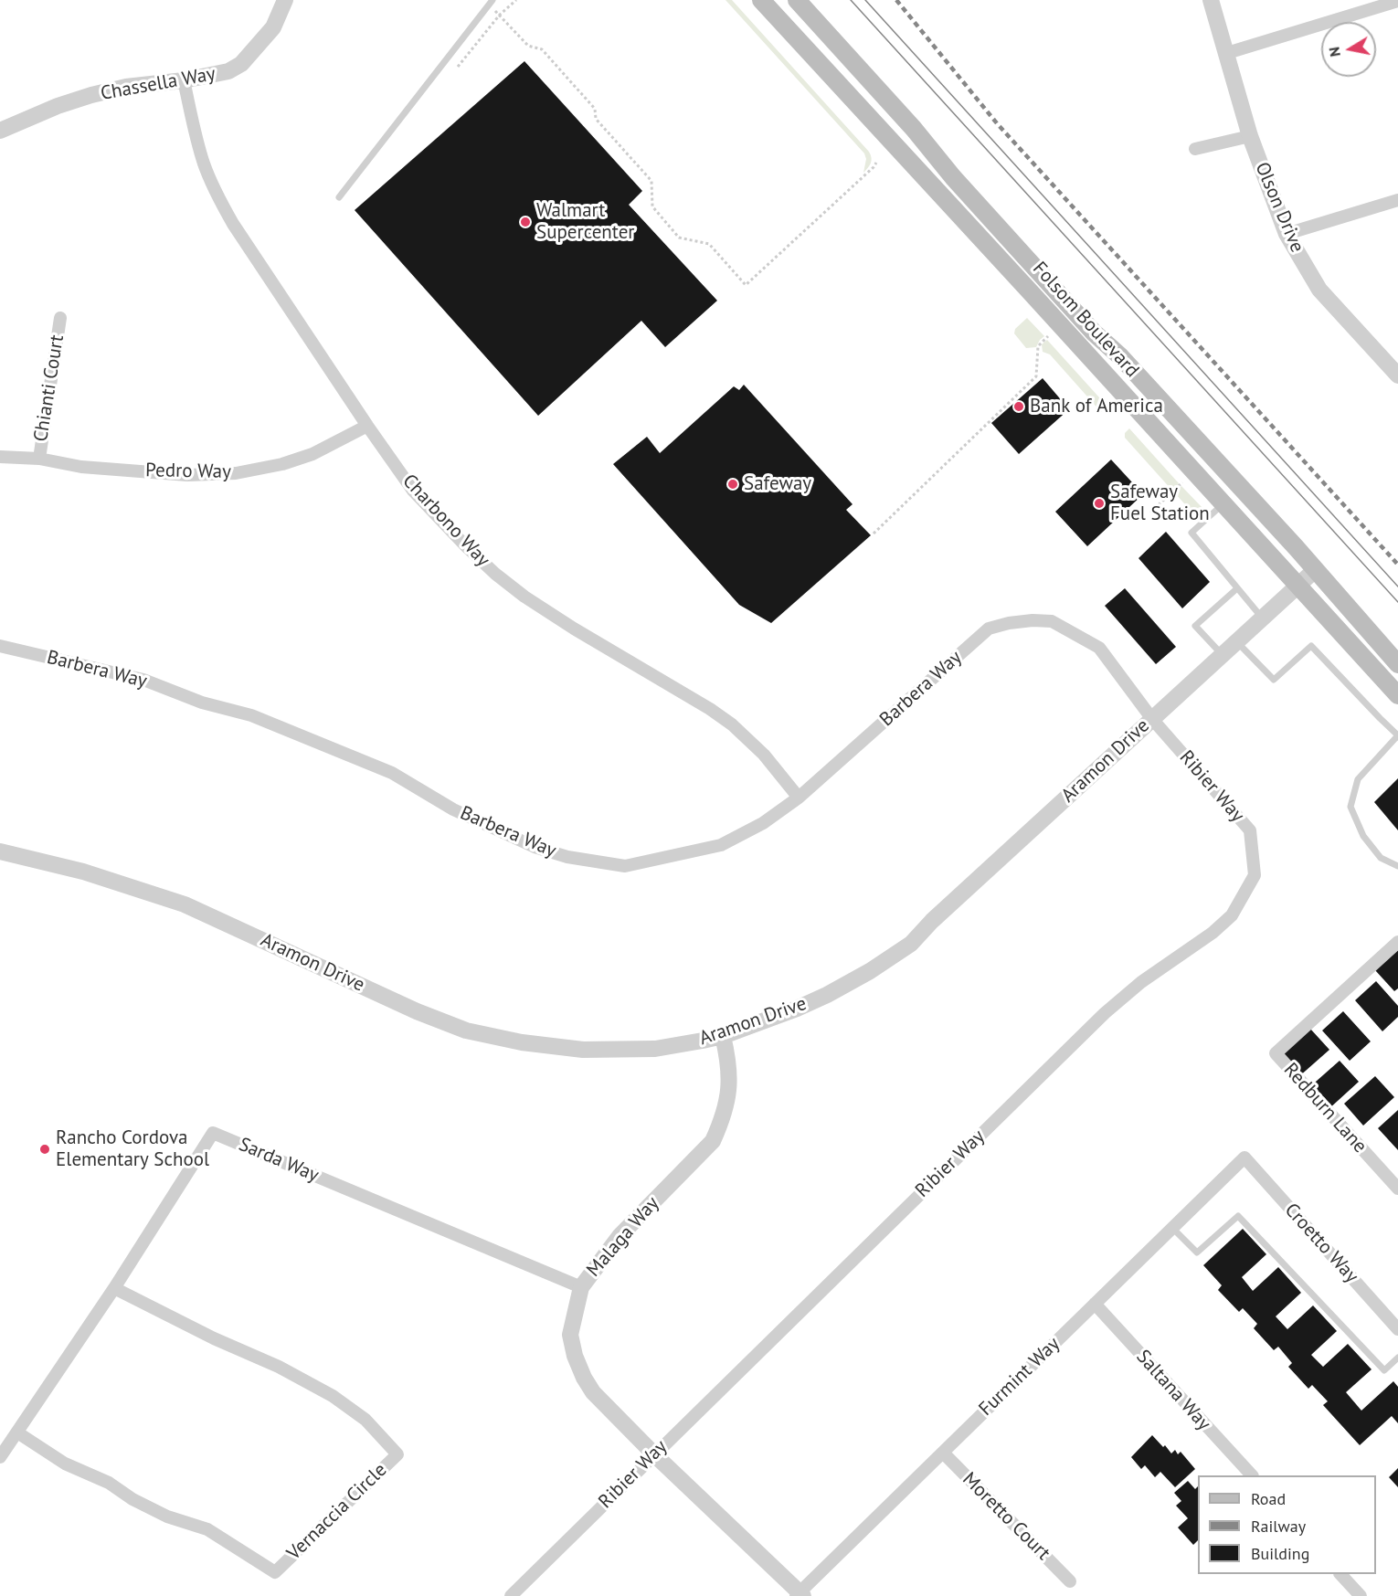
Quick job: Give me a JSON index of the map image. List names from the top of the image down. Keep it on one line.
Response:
{"streets":{"main road":["Folsom Boulevard"],"street":["Chassella Way","Olson Drive","Chianti Court","Pedro Way","Charbono Way","Barbera Way","Aramon Drive","Ribier Way","Redburn Lane","Sarda Way","Malaga Way","Croetto Way","Furmint Way","Saltana Way","Vernaccia Circle","Moretto Court"]},"crossings":[["Chassella Way","Charbono Way"],["Folsom Boulevard","Aramon Drive"],["Chianti Court","Pedro Way"],["Pedro Way","Charbono Way"],["Charbono Way","Barbera Way"],["Barbera Way","Aramon Drive"],["Barbera Way","Ribier Way"],["Aramon Drive","Ribier Way"],["Aramon Drive","Malaga Way"],["Ribier Way","Malaga Way"],["Sarda Way","Malaga Way"],["Sarda Way","Vernaccia Circle"],["Malaga Way","Furmint Way"],["Croetto Way","Furmint Way"],["Furmint Way","Saltana Way"],["Furmint Way","Moretto Court"]],"places":["Walmart Supercenter","Bank of America","Safeway","Safeway Fuel Station","Rancho Cordova Elementary School"],"legend":["Road","Railway","Building"],"north":"left"}
